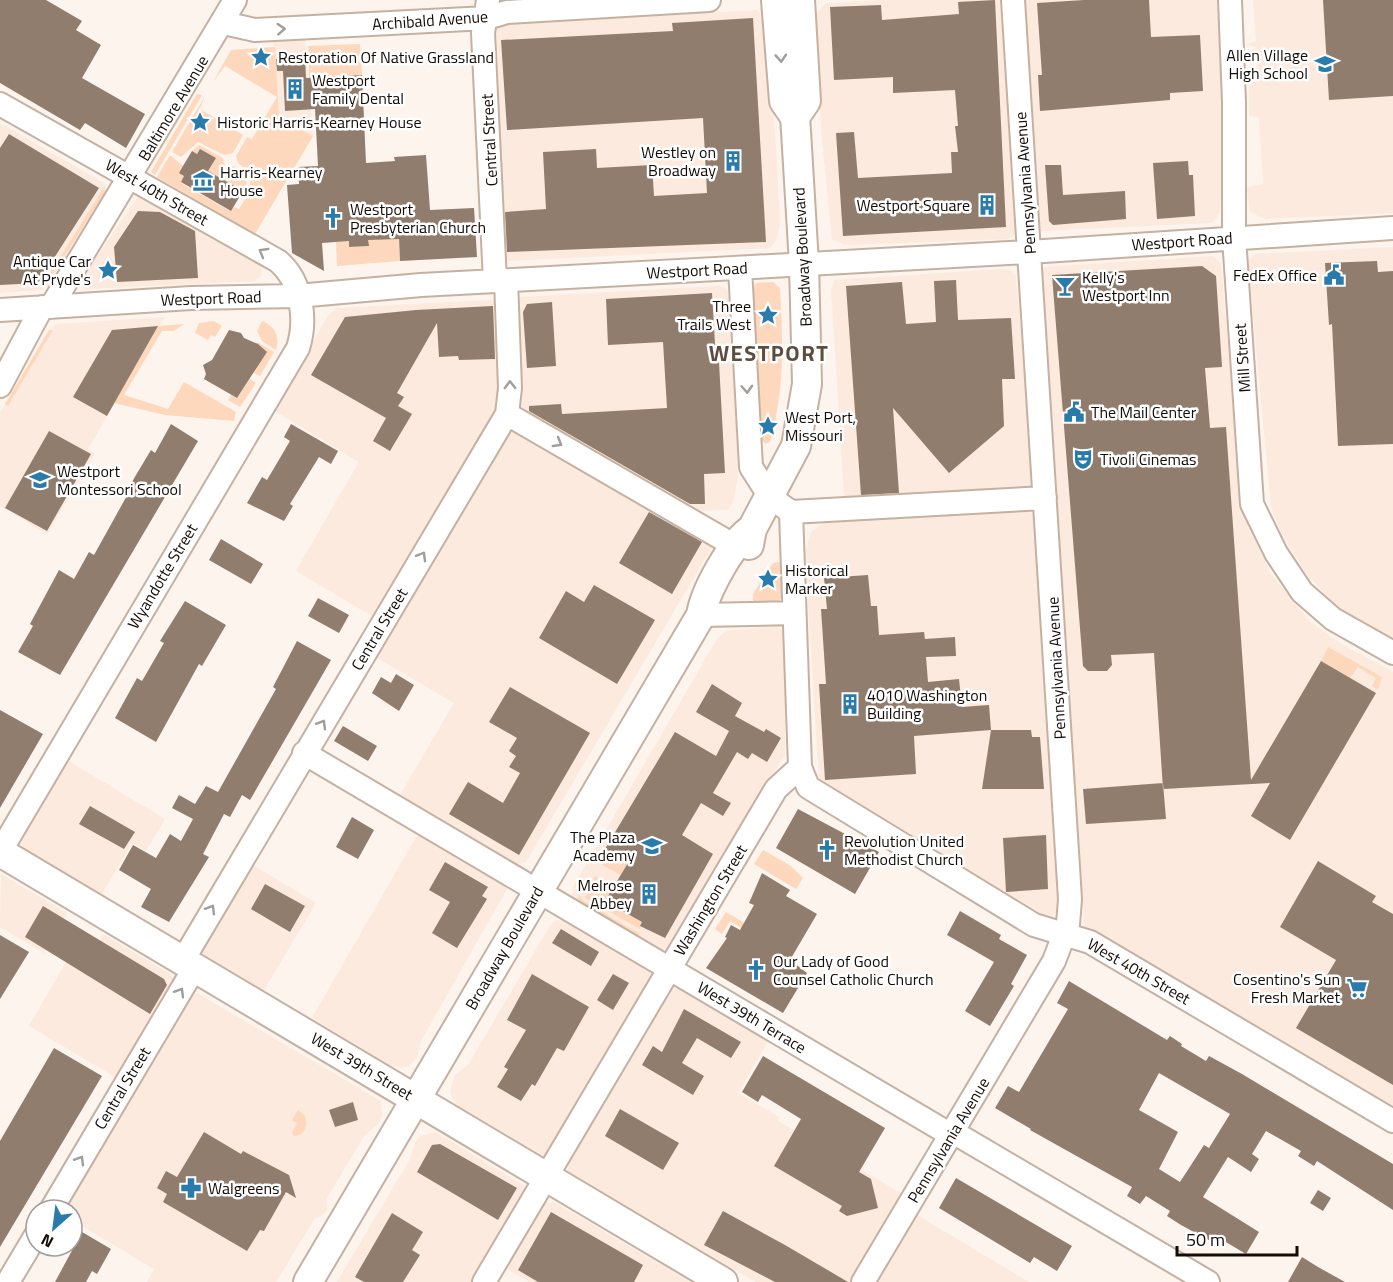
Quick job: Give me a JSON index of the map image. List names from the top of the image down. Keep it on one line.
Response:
{"streets":{"main road":["Broadway Boulevard","West 39th Street"],"street":["Archibald Avenue","Baltimore Avenue","Central Street","Pennsylvania Avenue","West 40th Street","Westport Road","Mill Street","Wyandotte Street","Washington Street","West 39th Terrace"]},"crossings":[["Archibald Avenue","Baltimore Avenue"],["Archibald Avenue","Central Street"],["Baltimore Avenue","West 40th Street"],["Baltimore Avenue","Westport Road"],["Central Street","Westport Road"],["Central Street","West 39th Terrace"],["Central Street","West 39th Street"],["Pennsylvania Avenue","West 40th Street"],["Pennsylvania Avenue","Westport Road"],["Pennsylvania Avenue","West 39th Terrace"],["West 40th Street","Westport Road"],["West 40th Street","Wyandotte Street"],["West 40th Street","Washington Street"],["Westport Road","Broadway Boulevard"],["Westport Road","Mill Street"],["Westport Road","Wyandotte Street"],["Broadway Boulevard","West 39th Terrace"],["Broadway Boulevard","West 39th Street"],["Wyandotte Street","West 39th Street"],["Washington Street","West 39th Terrace"],["Washington Street","West 39th Street"]],"one_way":["Archibald Avenue","Central Street"],"districts":["WESTPORT"],"places":{"place":["Restoration Of Native Grassland","Historic Harris-Kearney House","Antique Car At Pryde's","Three Trails West","West Port, Missouri","Historical Marker"],"school or university":["Allen Village High School","Westport Montessori School","The Plaza Academy"],"building":["Westport Family Dental","Westley on Broadway","Westport Square","4010 Washington Building","Melrose Abbey"],"museum":["Harris-Kearney House"],"church":["Westport Presbyterian Church","Revolution United Methodist Church","Our Lady of Good Counsel Catholic Church"],"public building":["FedEx Office","The Mail Center"],"bar":["Kelly's Westport Inn"],"theatre":["Tivoli Cinemas"],"supermarket":["Cosentino's Sun Fresh Market"],"pharmacy":["Walgreens"]},"scale_bar":"50 m","north":"bottom left"}
